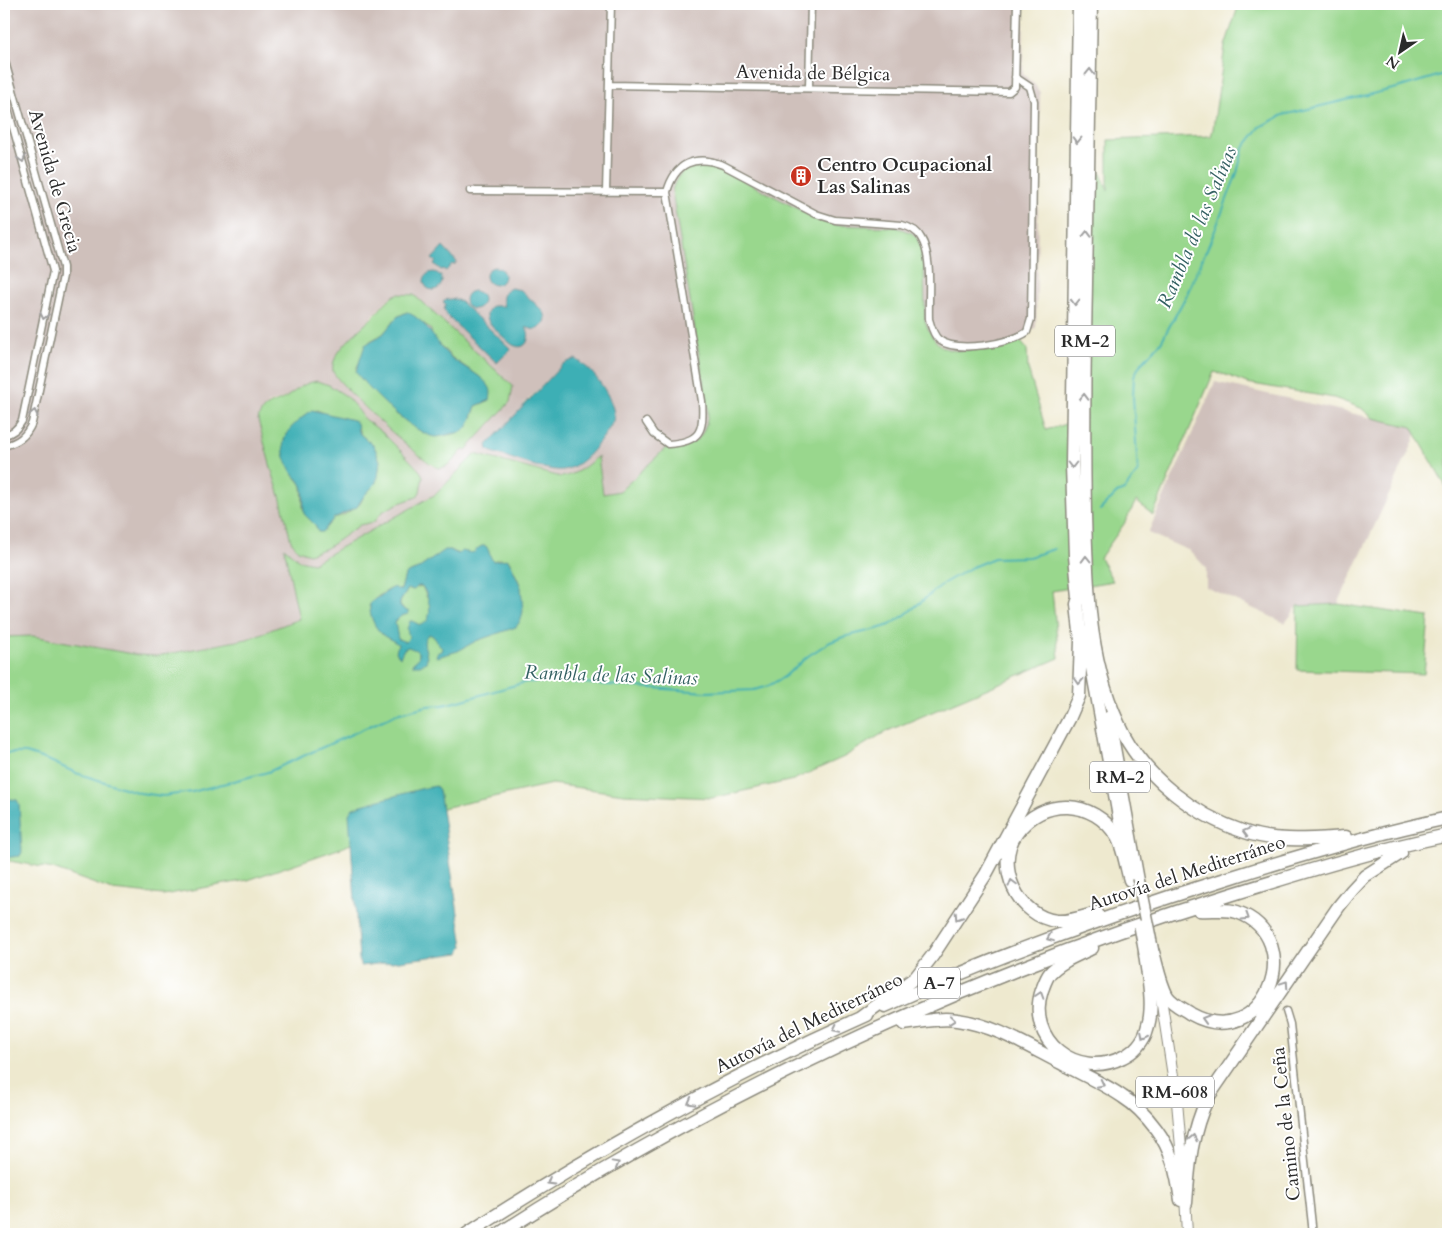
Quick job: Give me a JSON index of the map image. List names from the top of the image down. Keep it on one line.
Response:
{"streets":{"highway":["RM-2","Autovía del Mediterráneo","A-7"],"street":["Avenida de Bélgica","Avenida de Grecia","Camino de la Ceña"]},"water":["Rambla de las Salinas"],"places":{"building":["Centro Ocupacional Las Salinas"]},"north":"bottom left"}
